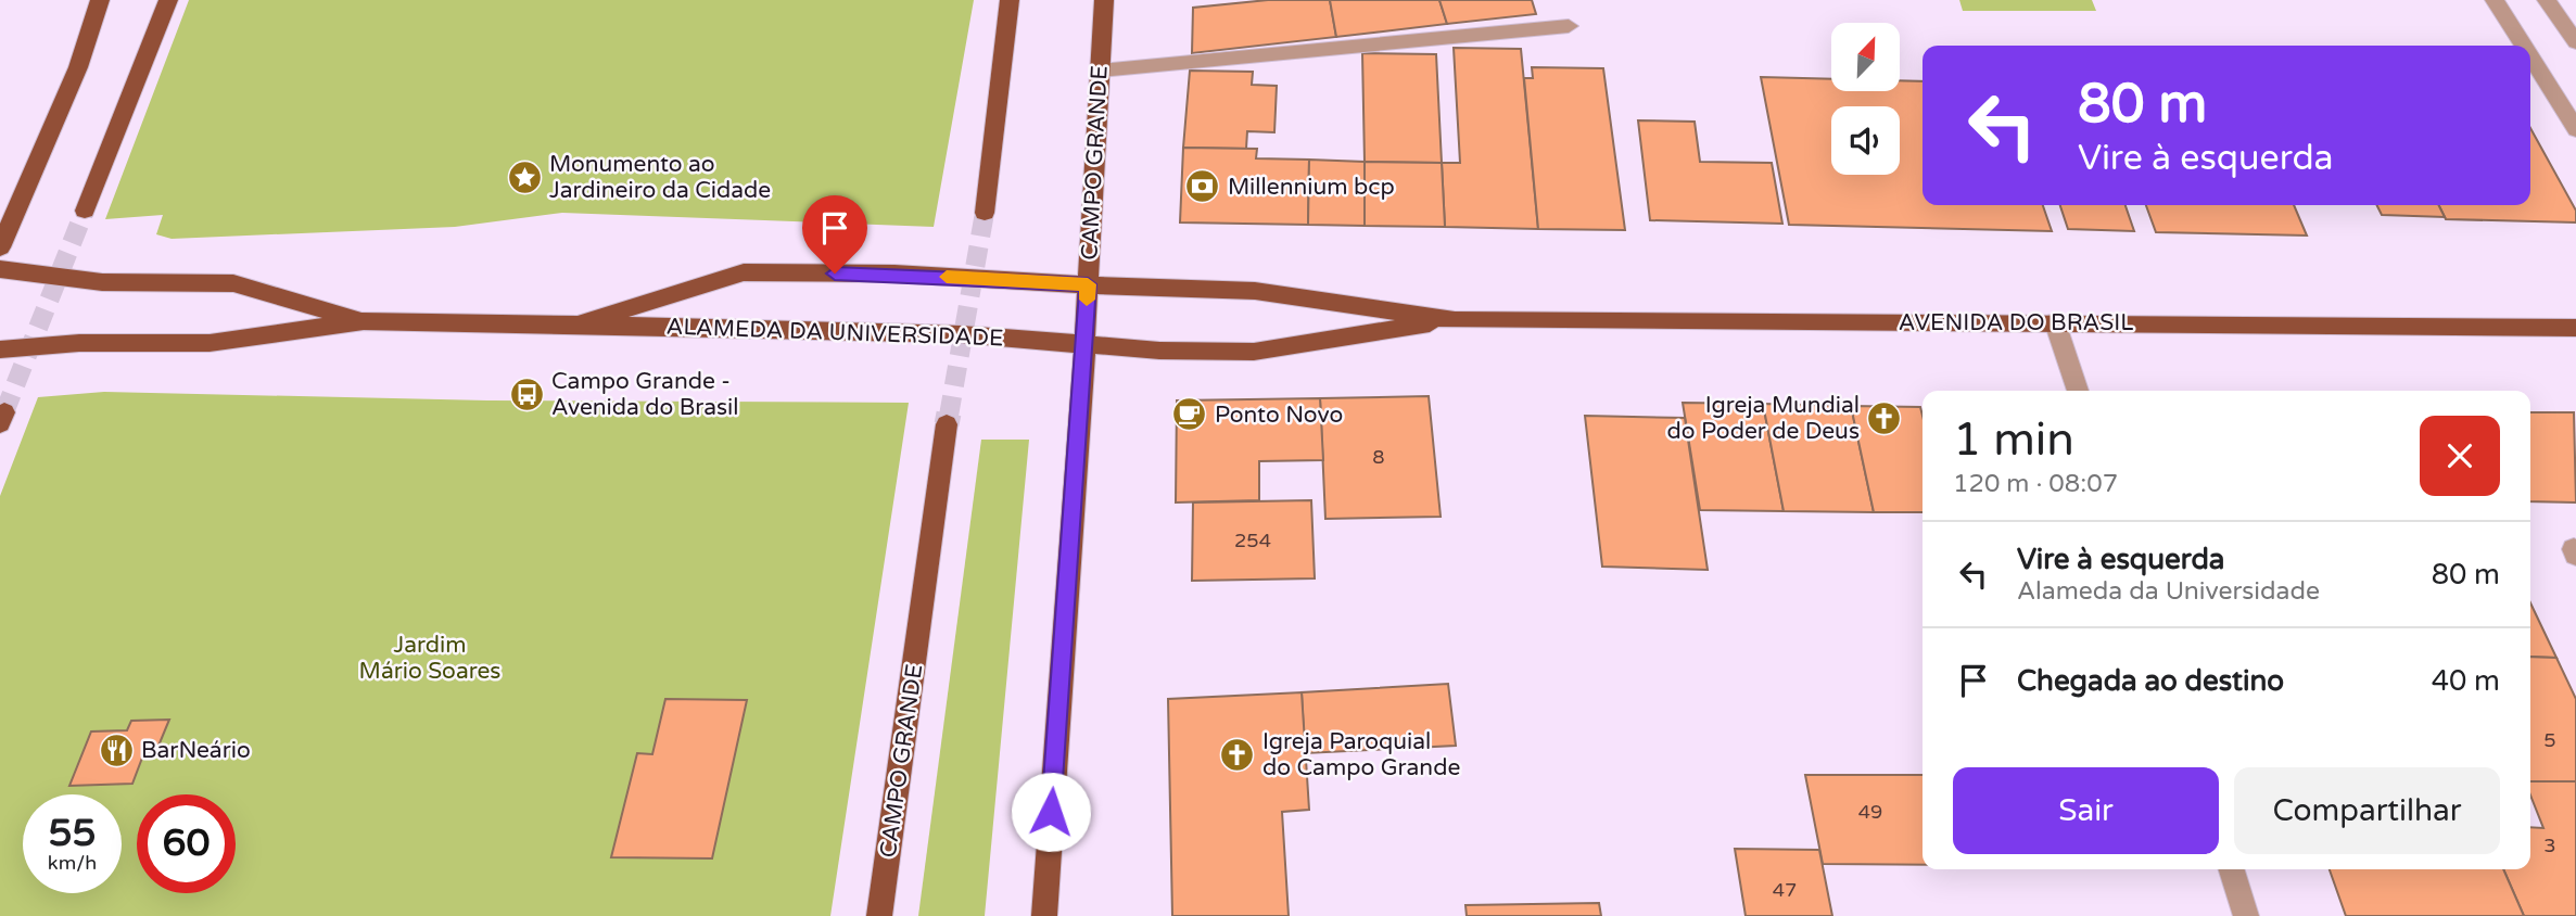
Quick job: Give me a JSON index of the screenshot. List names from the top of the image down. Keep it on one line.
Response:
{"streets":{"main road":["CAMPO GRANDE","AVENIDA DO BRASIL","ALAMEDA DA UNIVERSIDADE"]},"crossings":[["CAMPO GRANDE","AVENIDA DO BRASIL"],["CAMPO GRANDE","ALAMEDA DA UNIVERSIDADE"],["AVENIDA DO BRASIL","ALAMEDA DA UNIVERSIDADE"]],"parks":["Jardim Mário Soares"],"places":{"place":["Monumento ao Jardineiro da Cidade"],"bank":["Millennium bcp"],"bus stop":["Campo Grande - Avenida do Brasil"],"cafe":["Ponto Novo"],"church":["Igreja Mundial do Poder de Deus","Igreja Paroquial do Campo Grande"],"restaurant":["BarNeário"]},"house_numbers":["8","254","5","49","3","47"],"north":"top right","page":{"turn":["80 m","Vire à esquerda"],"heading":["1 min","120 m · 08:07"],"list":[{"name":"Vire à esquerda","note":"Alameda da Universidade","value":"80 m"},{"name":"Chegada ao destino","value":"40 m"}],"buttons":["Sair","Compartilhar"],"speed":"55 km/h","limit":"60"}}
